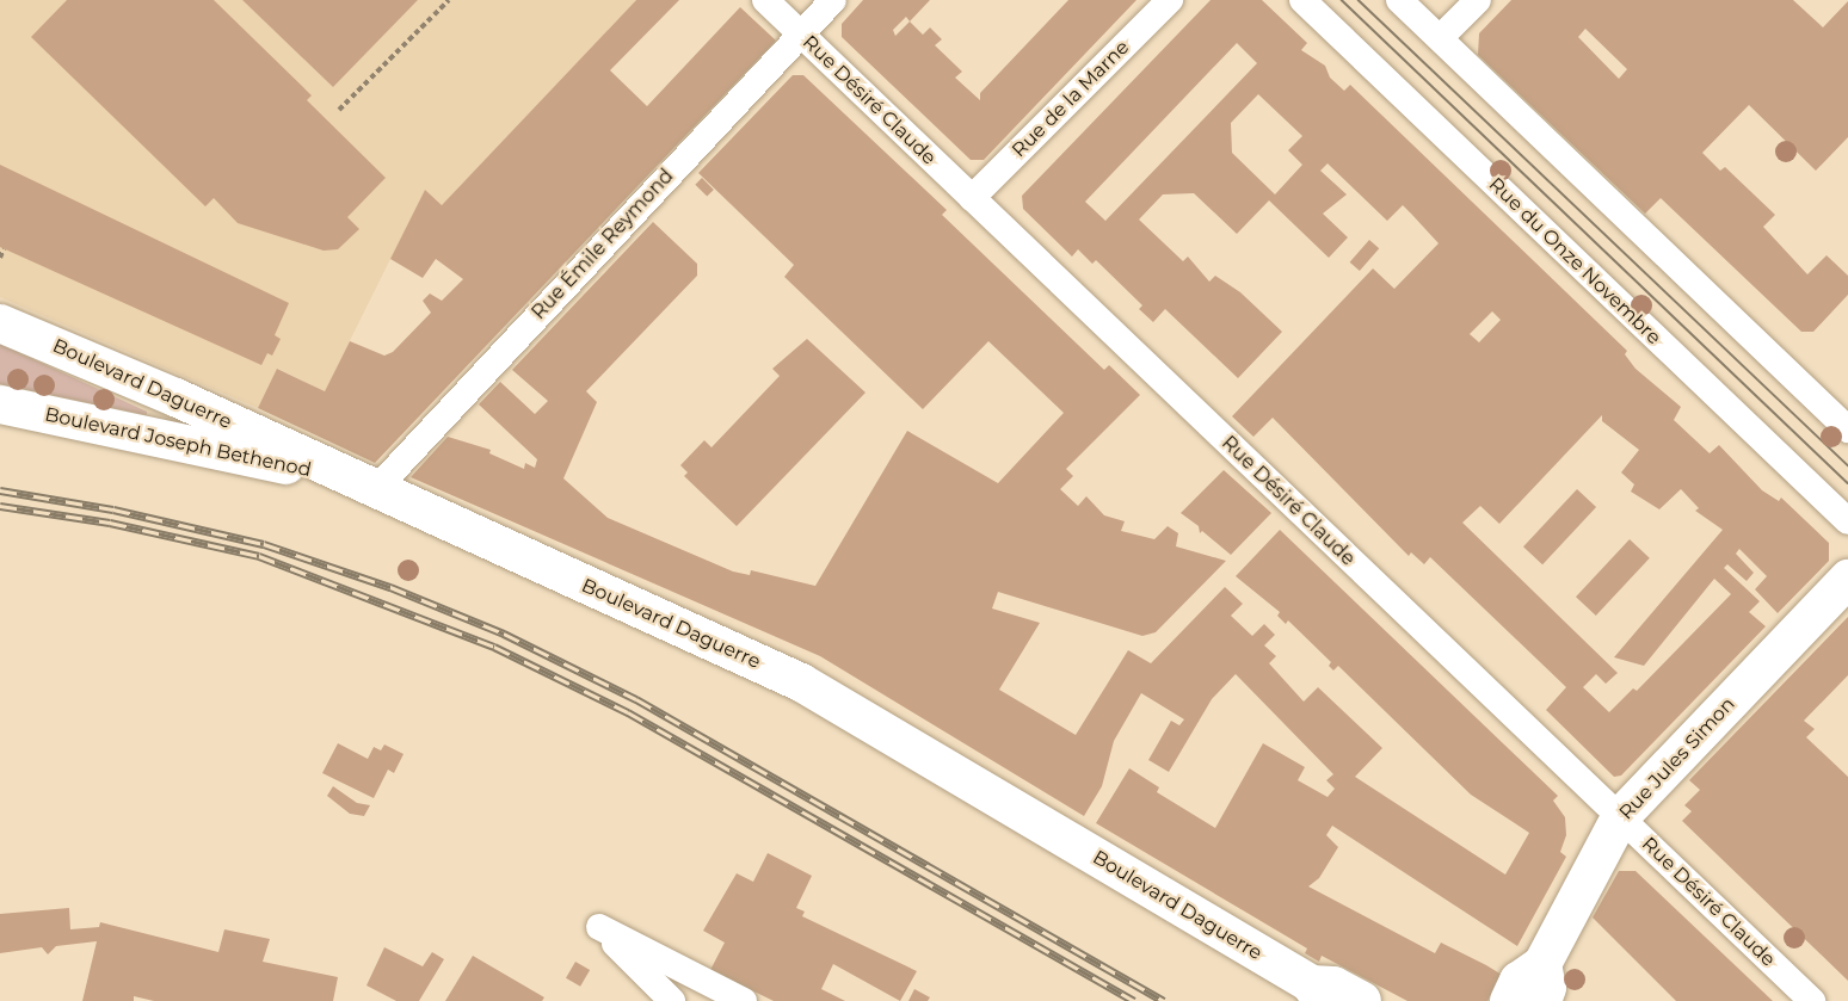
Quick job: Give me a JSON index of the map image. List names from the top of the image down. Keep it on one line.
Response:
{"streets":{"main road":["Boulevard Daguerre","Boulevard Joseph Bethenod","Rue Jules Simon"],"street":["Rue de la Marne","Rue Désiré Claude","Rue Émile Reymond","Rue du Onze Novembre"]},"crossings":[["Rue de la Marne","Rue Désiré Claude"],["Rue Désiré Claude","Rue Émile Reymond"],["Rue Désiré Claude","Rue Jules Simon"],["Rue Émile Reymond","Boulevard Daguerre"],["Rue Émile Reymond","Boulevard Joseph Bethenod"],["Boulevard Daguerre","Boulevard Joseph Bethenod"]]}
